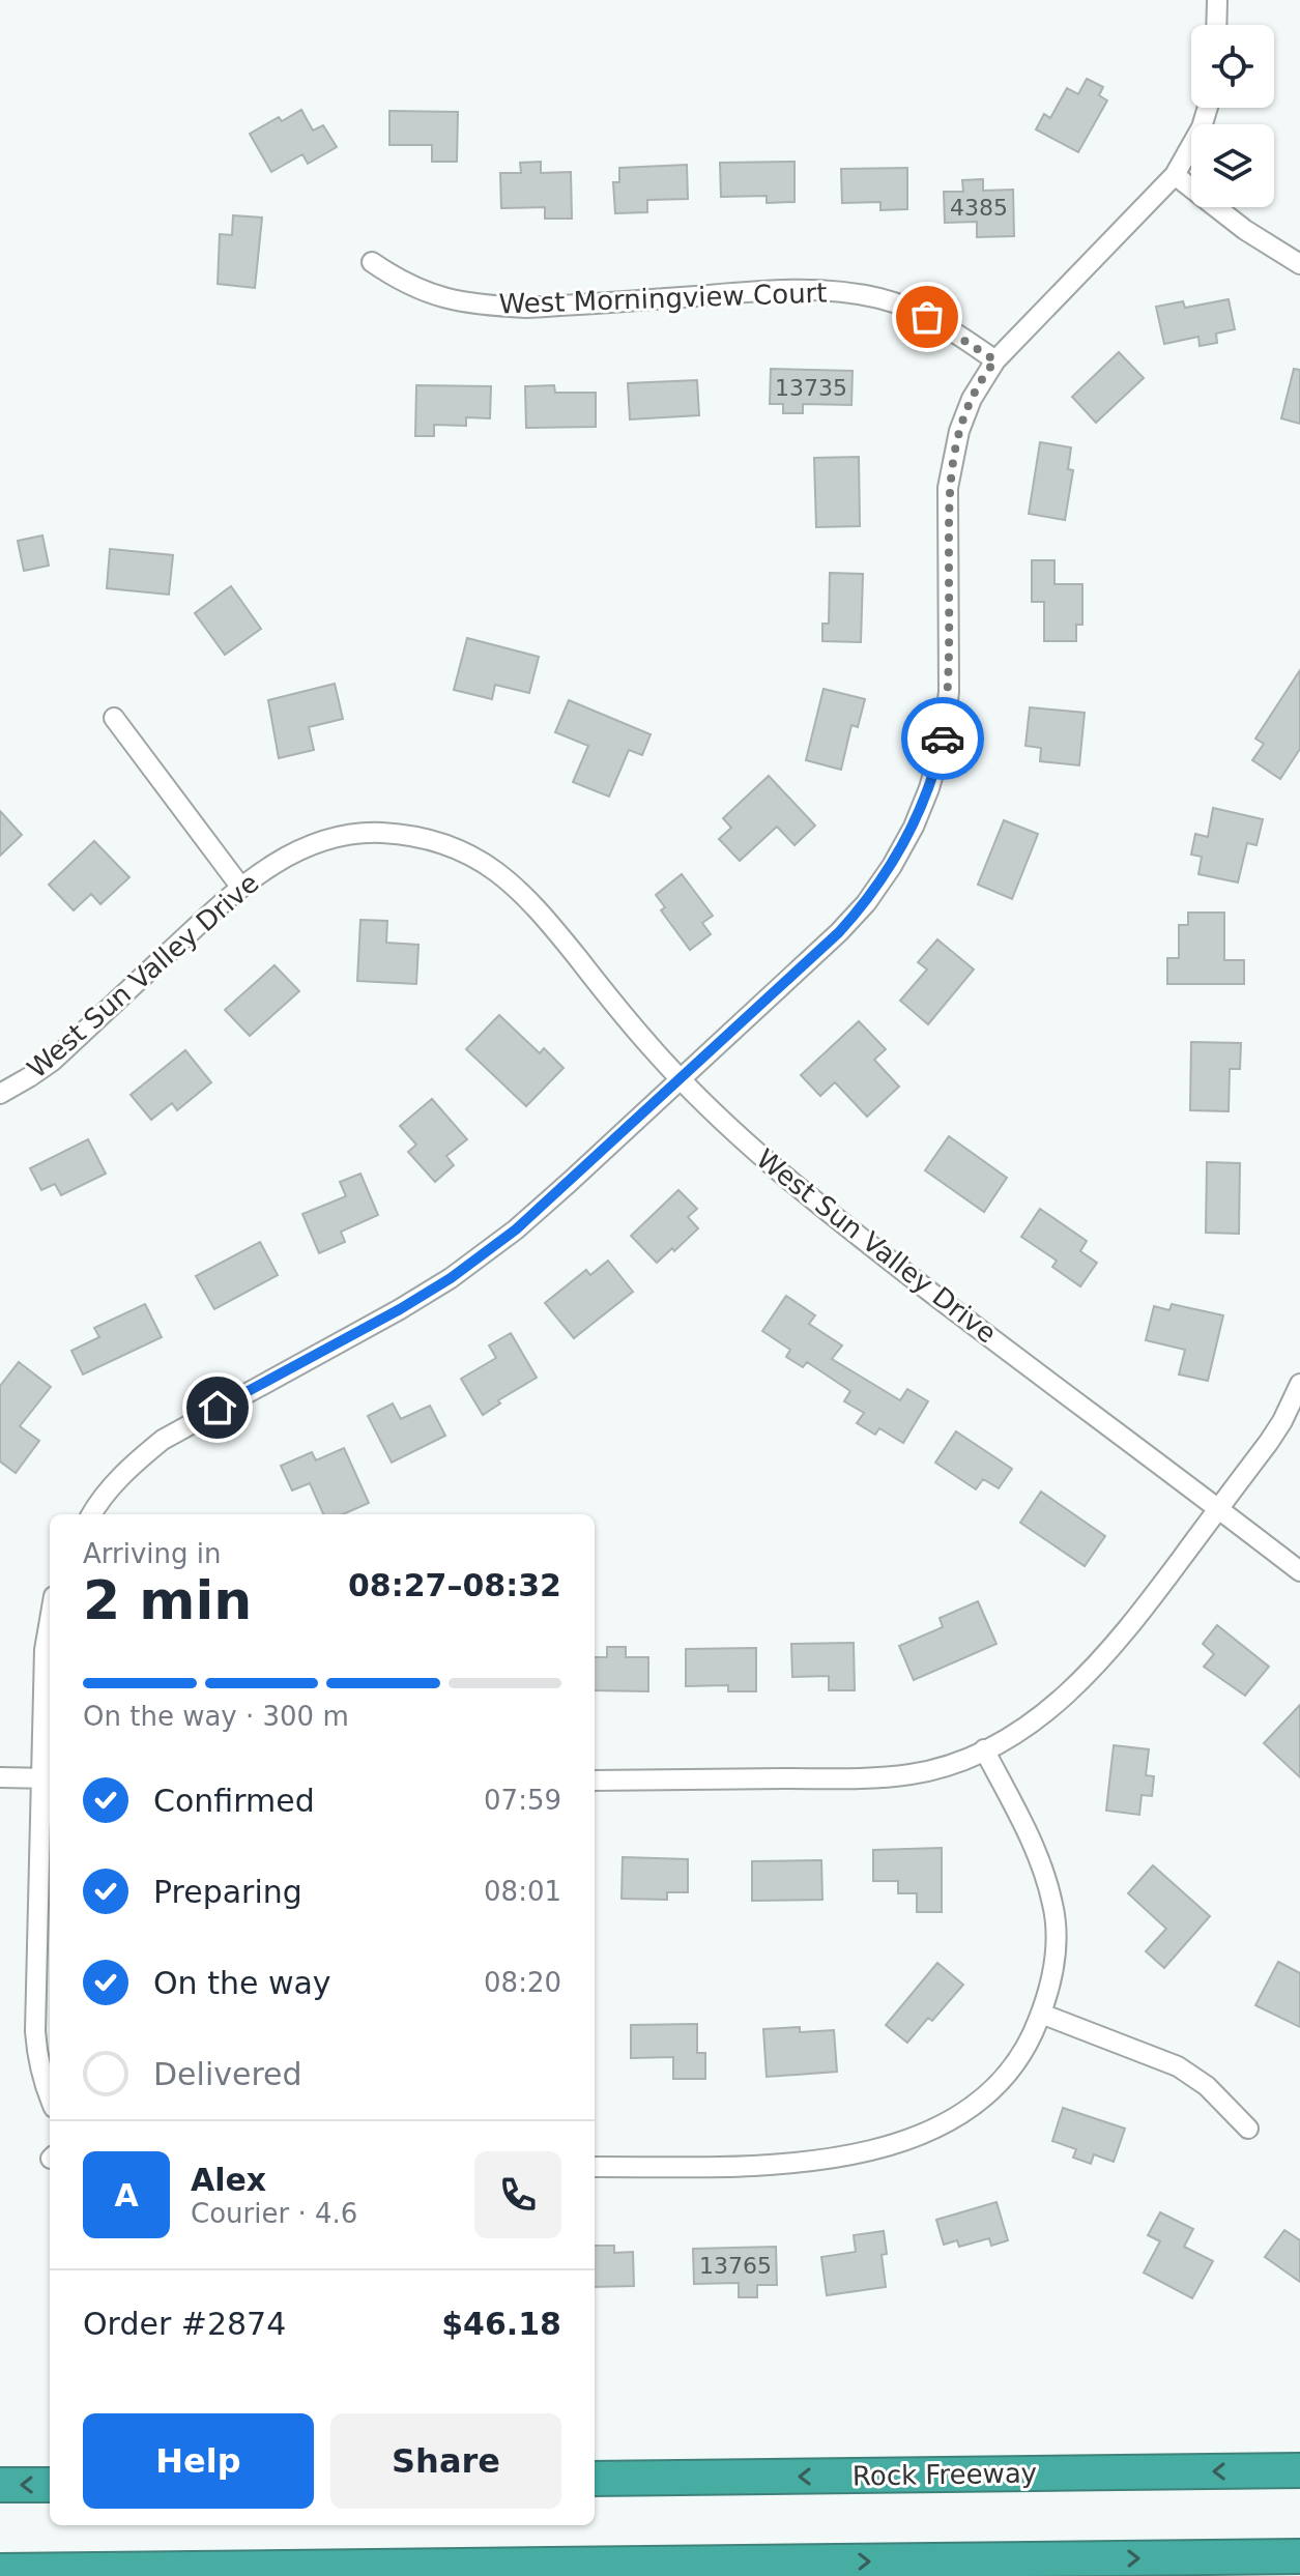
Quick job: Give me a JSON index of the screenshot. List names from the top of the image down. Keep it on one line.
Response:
{"streets":{"highway":["Rock Freeway"],"street":["West Morningview Court","West Sun Valley Drive"]},"house_numbers":["4385","13735","13765"],"page":{"heading":["2 min","Arriving in","08:27–08:32"],"panel":["Alex","Courier · 4.6","Order #2874","$46.18"],"bar":"On the way · 300 m","list":[["Confirmed","07:59"],["Preparing","08:01"],["On the way","08:20"],"Delivered"],"round":"A","buttons":["Help","Share"]}}
